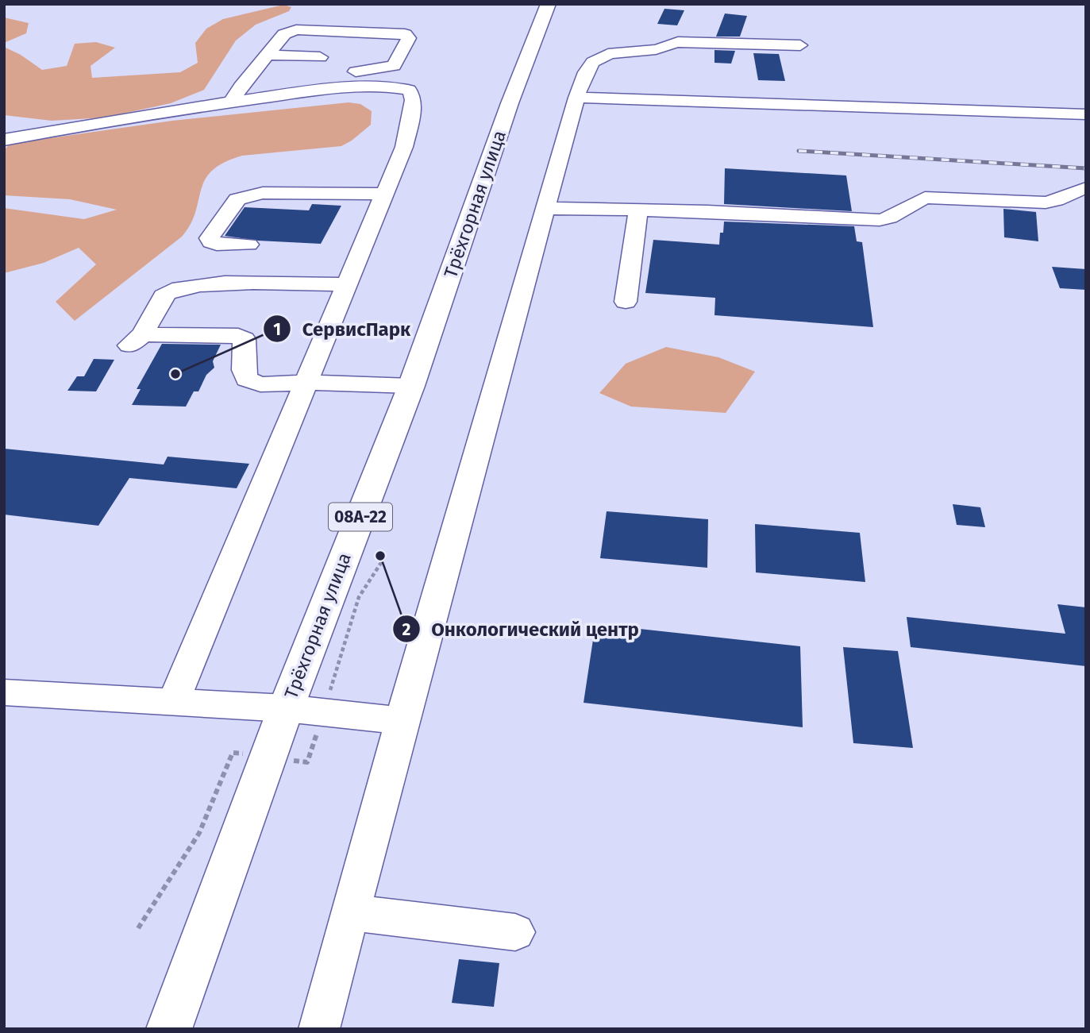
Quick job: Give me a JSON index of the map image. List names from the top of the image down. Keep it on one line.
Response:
{"streets":{"highway":["Трёхгорная улица","08А-22"]},"places":["СервисПарк","Онкологический центр"]}
